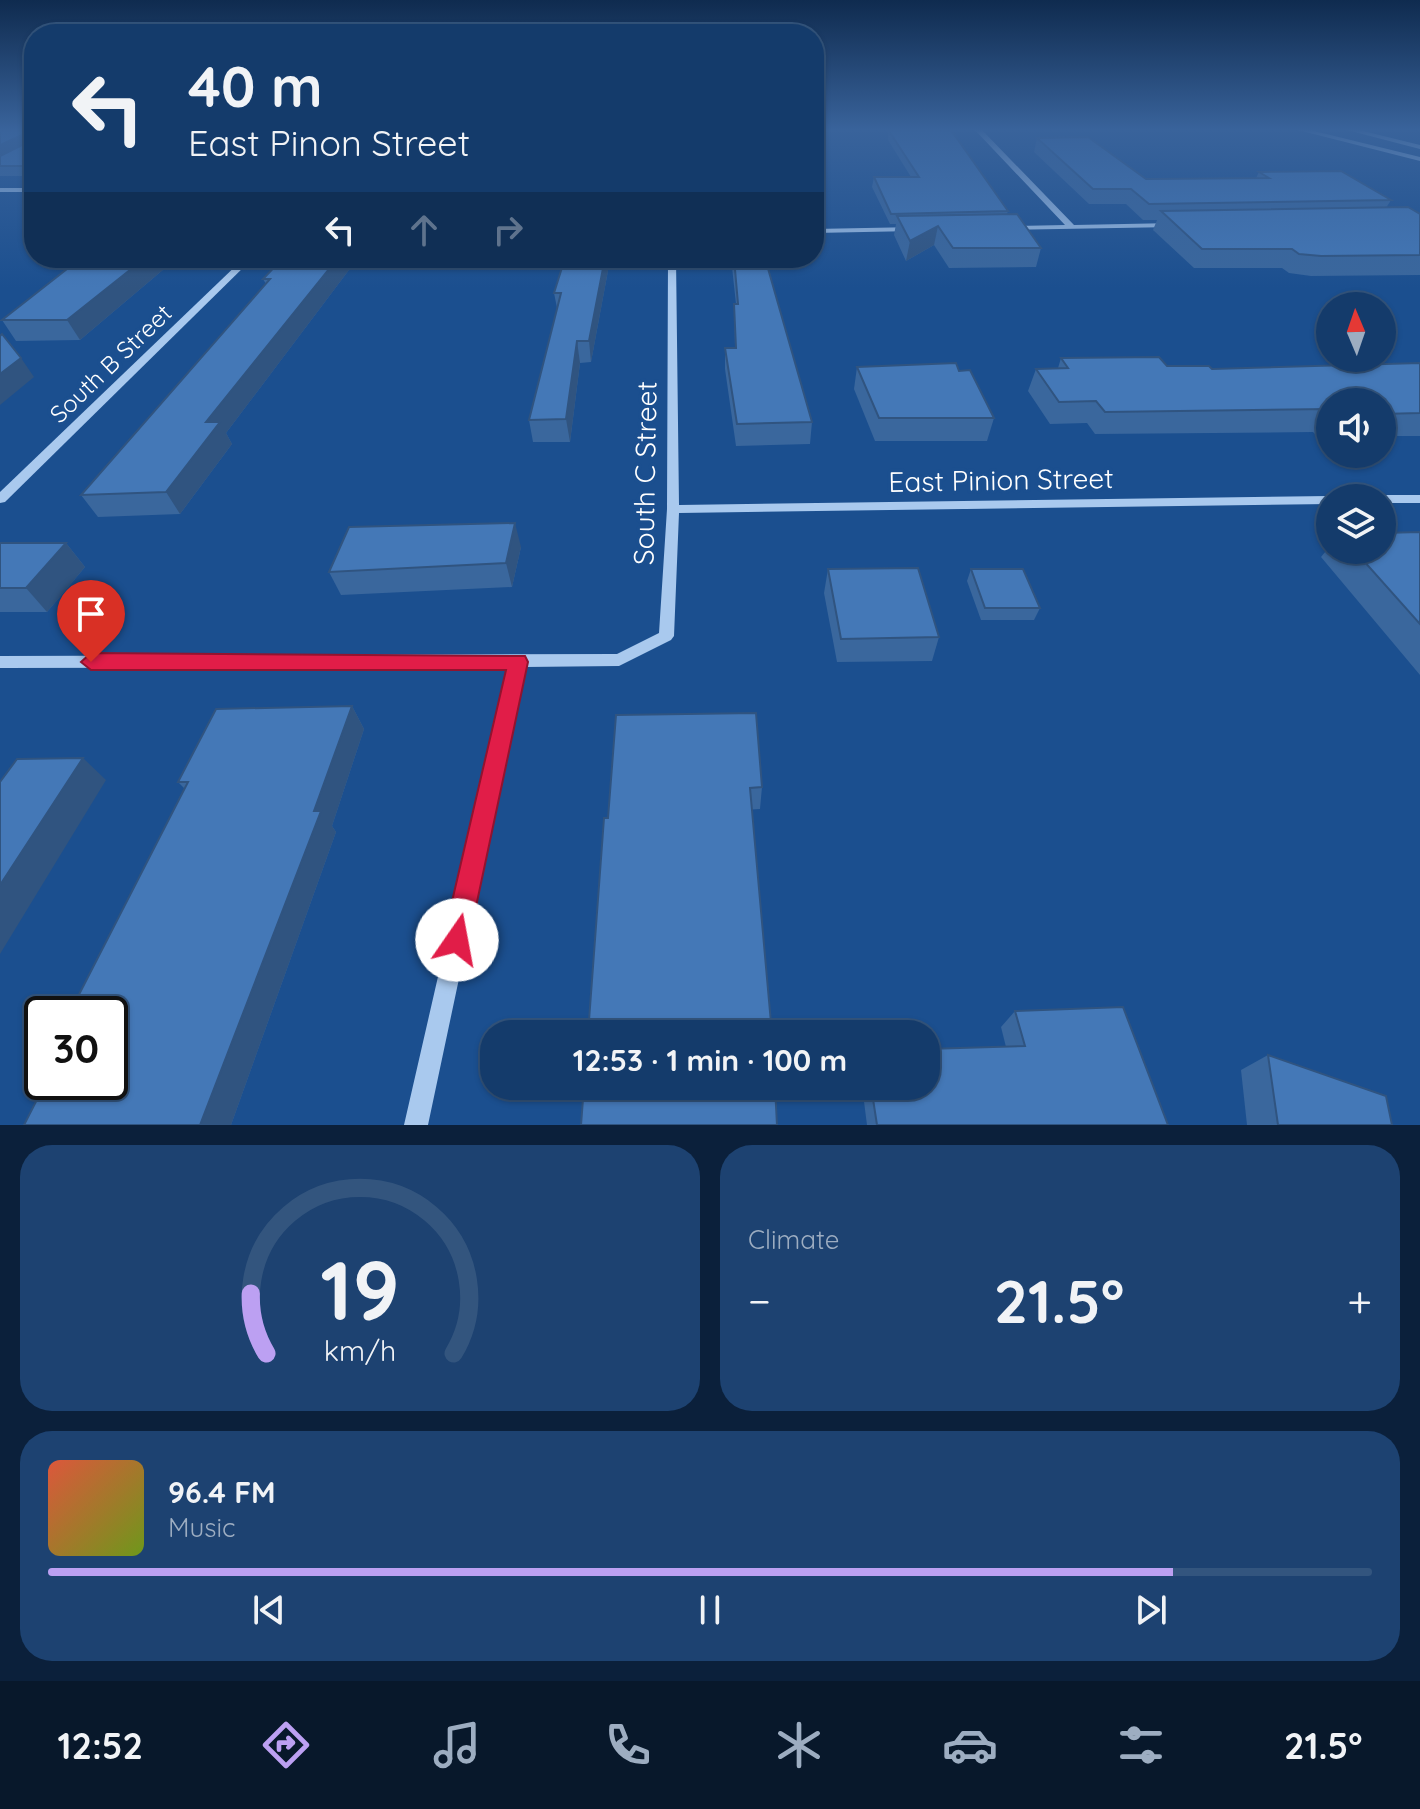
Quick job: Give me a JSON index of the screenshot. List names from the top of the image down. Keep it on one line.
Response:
{"streets":{"street":["South B Street","South C Street","East Pinion Street"]},"crossings":[["South C Street","East Pinion Street"]],"north":"top","page":{"turn":["40 m","East Pinon Street"],"limit":"30","trip":"12:53 · 1 min · 100 m","tile":"Climate","heat":["−","21.5°","+"],"song":["96.4 FM","Music"],"tabs":["12:52","21.5°"],"gauge":["19","km/h"]}}
